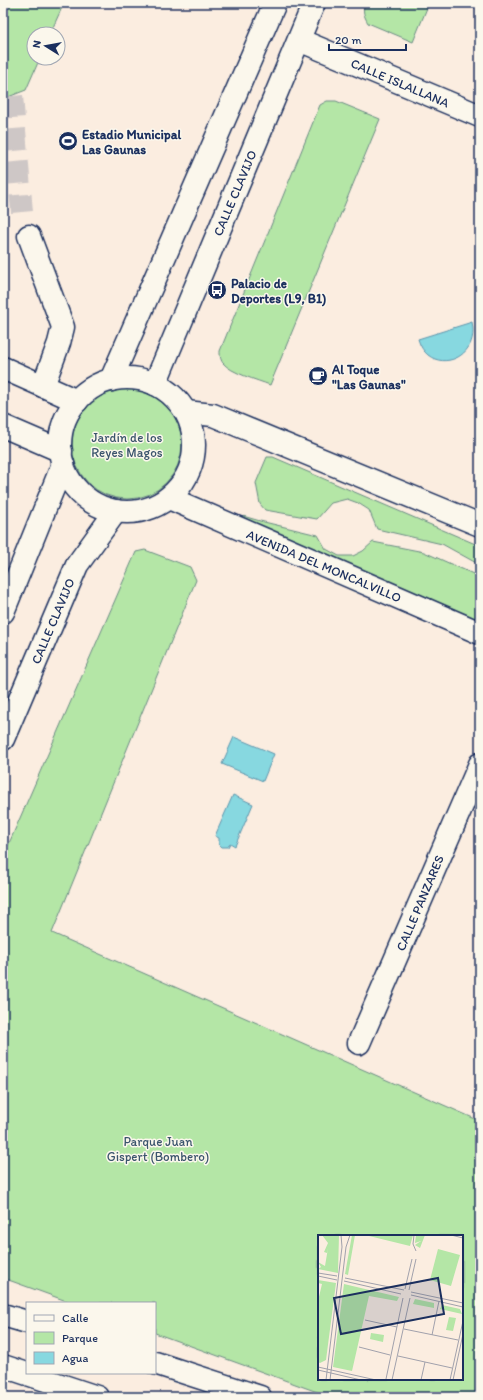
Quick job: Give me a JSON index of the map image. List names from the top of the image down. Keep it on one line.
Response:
{"streets":{"main road":["CALLE ISLALLANA","CALLE CLAVIJO","AVENIDA DEL MONCALVILLO","CALLE PANZARES"]},"crossings":[["CALLE ISLALLANA","CALLE CLAVIJO"],["CALLE CLAVIJO","AVENIDA DEL MONCALVILLO"]],"parks":["Jardín de los Reyes Magos","Parque Juan Gispert (Bombero)"],"places":{"sports":["Estadio Municipal Las Gaunas"],"bus stop":["Palacio de Deportes (L9, B1)"],"cafe":["Al Toque \"Las Gaunas\""]},"legend":["Calle","Parque","Agua"],"scale_bar":"20 m","north":"left"}
